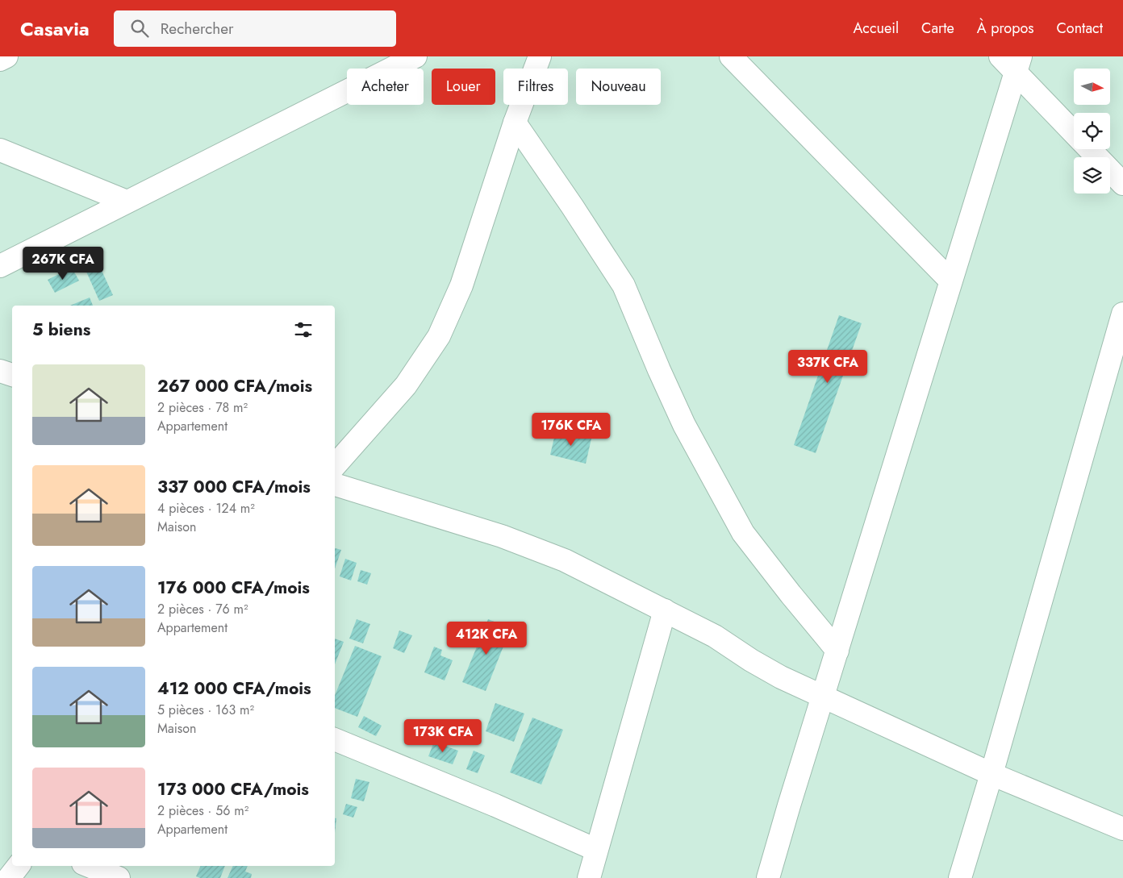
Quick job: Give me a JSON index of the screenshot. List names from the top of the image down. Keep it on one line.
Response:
{"north":"right","page":{"header":"Casavia","search":"Rechercher","nav":["Accueil","Carte","À propos","Contact"],"chip":["Acheter","Louer","Filtres","Nouveau"],"price":["267K CFA","337K CFA","176K CFA","412K CFA","173K CFA"],"heading":"5 biens","list":[{"name":"267 000 CFA/mois","note":"2 pièces · 78 m² · Appartement"},{"name":"337 000 CFA/mois","note":"4 pièces · 124 m² · Maison"},{"name":"176 000 CFA/mois","note":"2 pièces · 76 m² · Appartement"},{"name":"412 000 CFA/mois","note":"5 pièces · 163 m² · Maison"},{"name":"173 000 CFA/mois","note":"2 pièces · 56 m² · Appartement"}]}}
